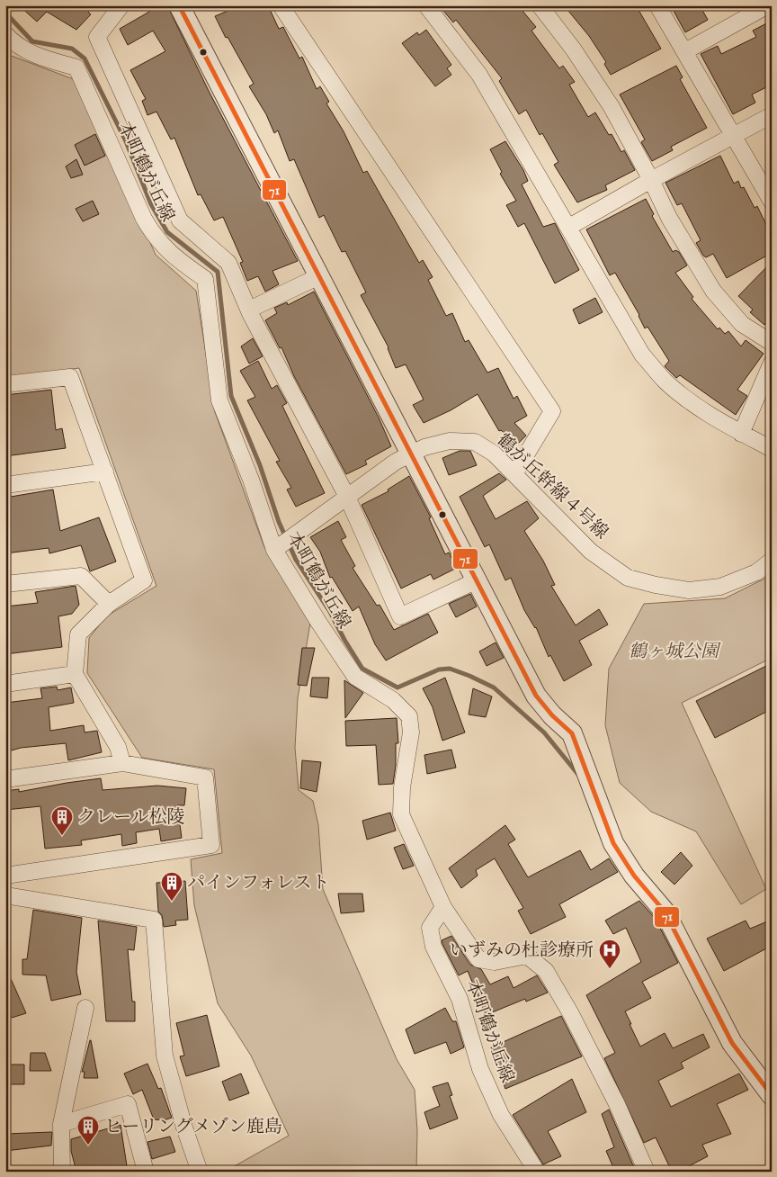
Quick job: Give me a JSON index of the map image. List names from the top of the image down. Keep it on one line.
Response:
{"streets":{"street":["本町鶴が丘線","鶴が丘幹線４号線"]},"crossings":[["本町鶴が丘線","鶴が丘幹線４号線"]],"parks":["鶴ヶ城公園"],"places":{"building":["クレール松陵","パインフォレスト","ヒーリングメゾン鹿島"],"hospital":["いずみの杜診療所"]},"lines":["transit line 71"]}
